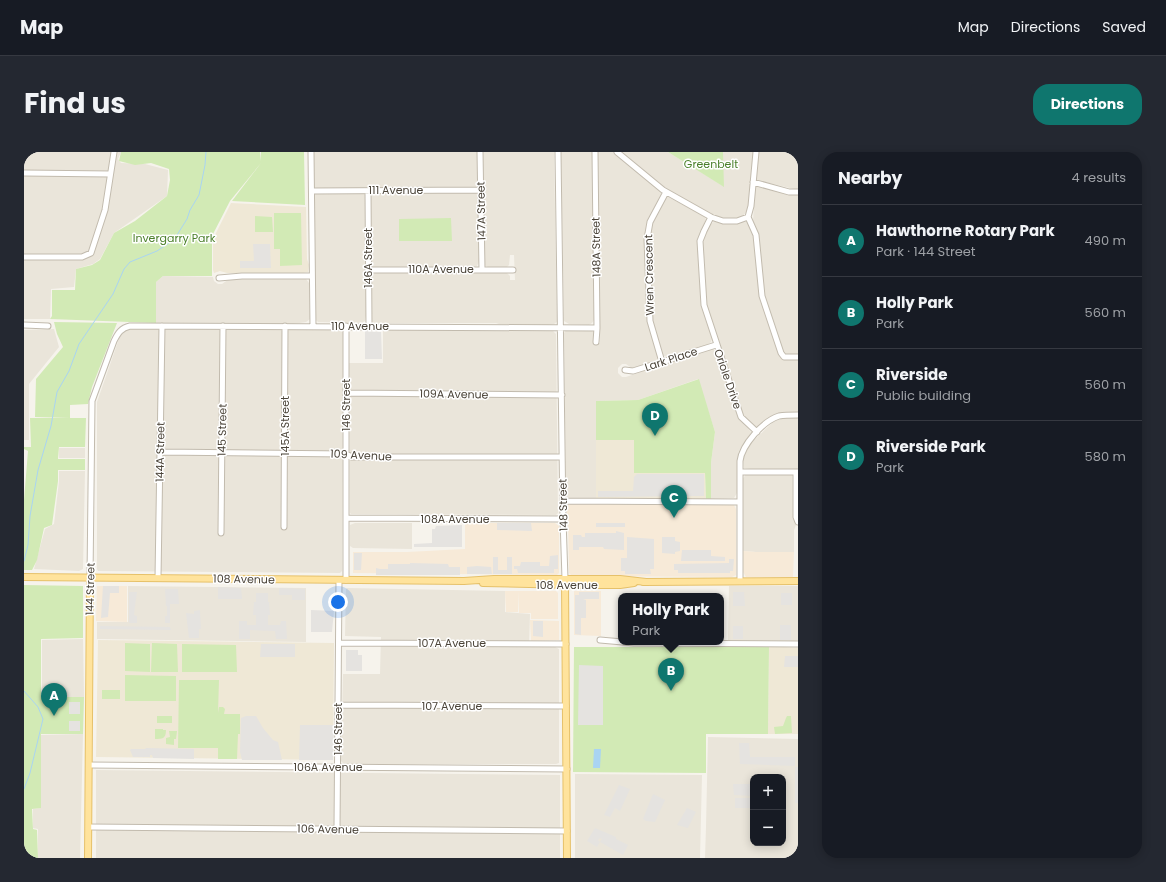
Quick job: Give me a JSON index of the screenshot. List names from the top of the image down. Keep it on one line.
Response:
{"streets":{"main road":["148 Street","108 Avenue","144 Street"],"street":["111 Avenue","147A Street","148A Street","146A Street","110A Avenue","Wren Crescent","110 Avenue","Lark Place","Oriole Drive","109A Avenue","146 Street","145A Street","145 Street","144A Street","109 Avenue","108A Avenue","107A Avenue","107 Avenue","106A Avenue","106 Avenue"]},"crossings":[["111 Avenue","147A Street"],["111 Avenue","146A Street"],["147A Street","110A Avenue"],["148A Street","110 Avenue"],["146A Street","110A Avenue"],["146A Street","110 Avenue"],["Wren Crescent","Lark Place"],["110 Avenue","146 Street"],["110 Avenue","145A Street"],["110 Avenue","145 Street"],["110 Avenue","144A Street"],["110 Avenue","148 Street"],["110 Avenue","144 Street"],["Lark Place","Oriole Drive"],["109A Avenue","146 Street"],["109A Avenue","148 Street"],["146 Street","109 Avenue"],["146 Street","108A Avenue"],["146 Street","108 Avenue"],["146 Street","107A Avenue"],["146 Street","107 Avenue"],["146 Street","106A Avenue"],["146 Street","106 Avenue"],["145A Street","109 Avenue"],["145 Street","109 Avenue"],["144A Street","109 Avenue"],["144A Street","108 Avenue"],["109 Avenue","148 Street"],["148 Street","108A Avenue"],["148 Street","108 Avenue"],["148 Street","107A Avenue"],["148 Street","107 Avenue"],["148 Street","106A Avenue"],["148 Street","106 Avenue"],["108 Avenue","144 Street"],["144 Street","106A Avenue"],["144 Street","106 Avenue"]],"parks":["Greenbelt","Invergarry Park"],"page":{"header":"Map","nav":["Map","Directions","Saved"],"title":"Find us","buttons":"Directions","heading":["Nearby","4 results"],"list":[{"mark":"A","name":"Hawthorne Rotary Park","note":"Park · 144 Street","value":"490 m"},{"mark":"B","name":"Holly Park","note":"Park","value":"560 m"},{"mark":"C","name":"Riverside","note":"Public building","value":"560 m"},{"mark":"D","name":"Riverside Park","note":"Park","value":"580 m"}],"pins":["D","C","B","A"],"popup":["Holly Park","Park"],"map_buttons":["+","−"]}}
